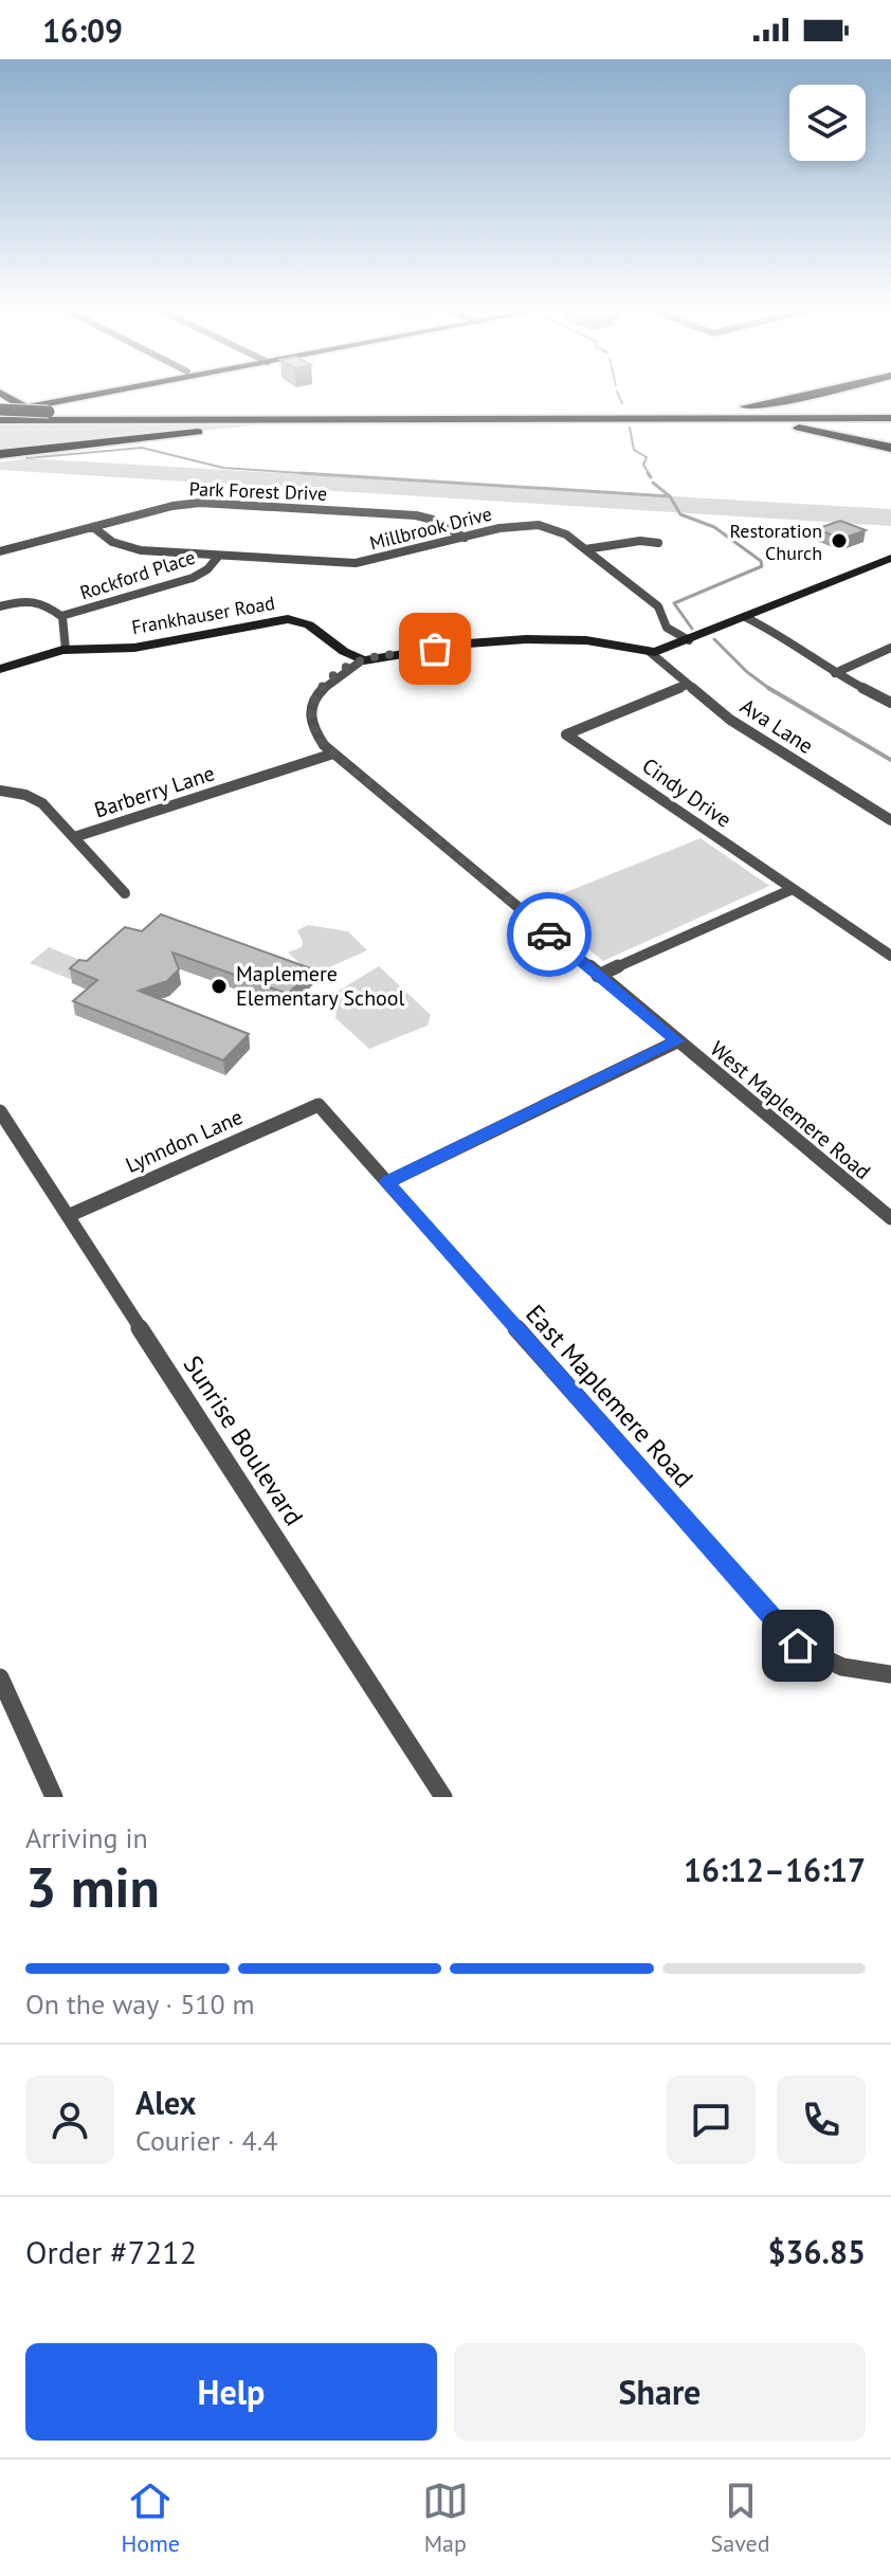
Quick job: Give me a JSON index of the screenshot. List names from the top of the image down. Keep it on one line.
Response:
{"streets":{"street":["Park Forest Drive","Millbrook Drive","Rockford Place","Frankhauser Road","Ava Lane","Barberry Lane","Cindy Drive","West Maplemere Road","Lynndon Lane","East Maplemere Road","Sunrise Boulevard"]},"crossings":[["Park Forest Drive","Millbrook Drive"],["Millbrook Drive","Rockford Place"],["Frankhauser Road","West Maplemere Road"],["Ava Lane","Cindy Drive"],["Barberry Lane","West Maplemere Road"],["Lynndon Lane","East Maplemere Road"],["Lynndon Lane","Sunrise Boulevard"]],"places":["Restoration Church","Maplemere Elementary School"],"page":{"status":"16:09","heading":["3 min","Arriving in","16:12–16:17"],"panel":["Alex","Courier · 4.4","Order #7212","$36.85"],"bar":"On the way · 510 m","buttons":["Help","Share"],"tabs":["Home","Map","Saved"]}}
